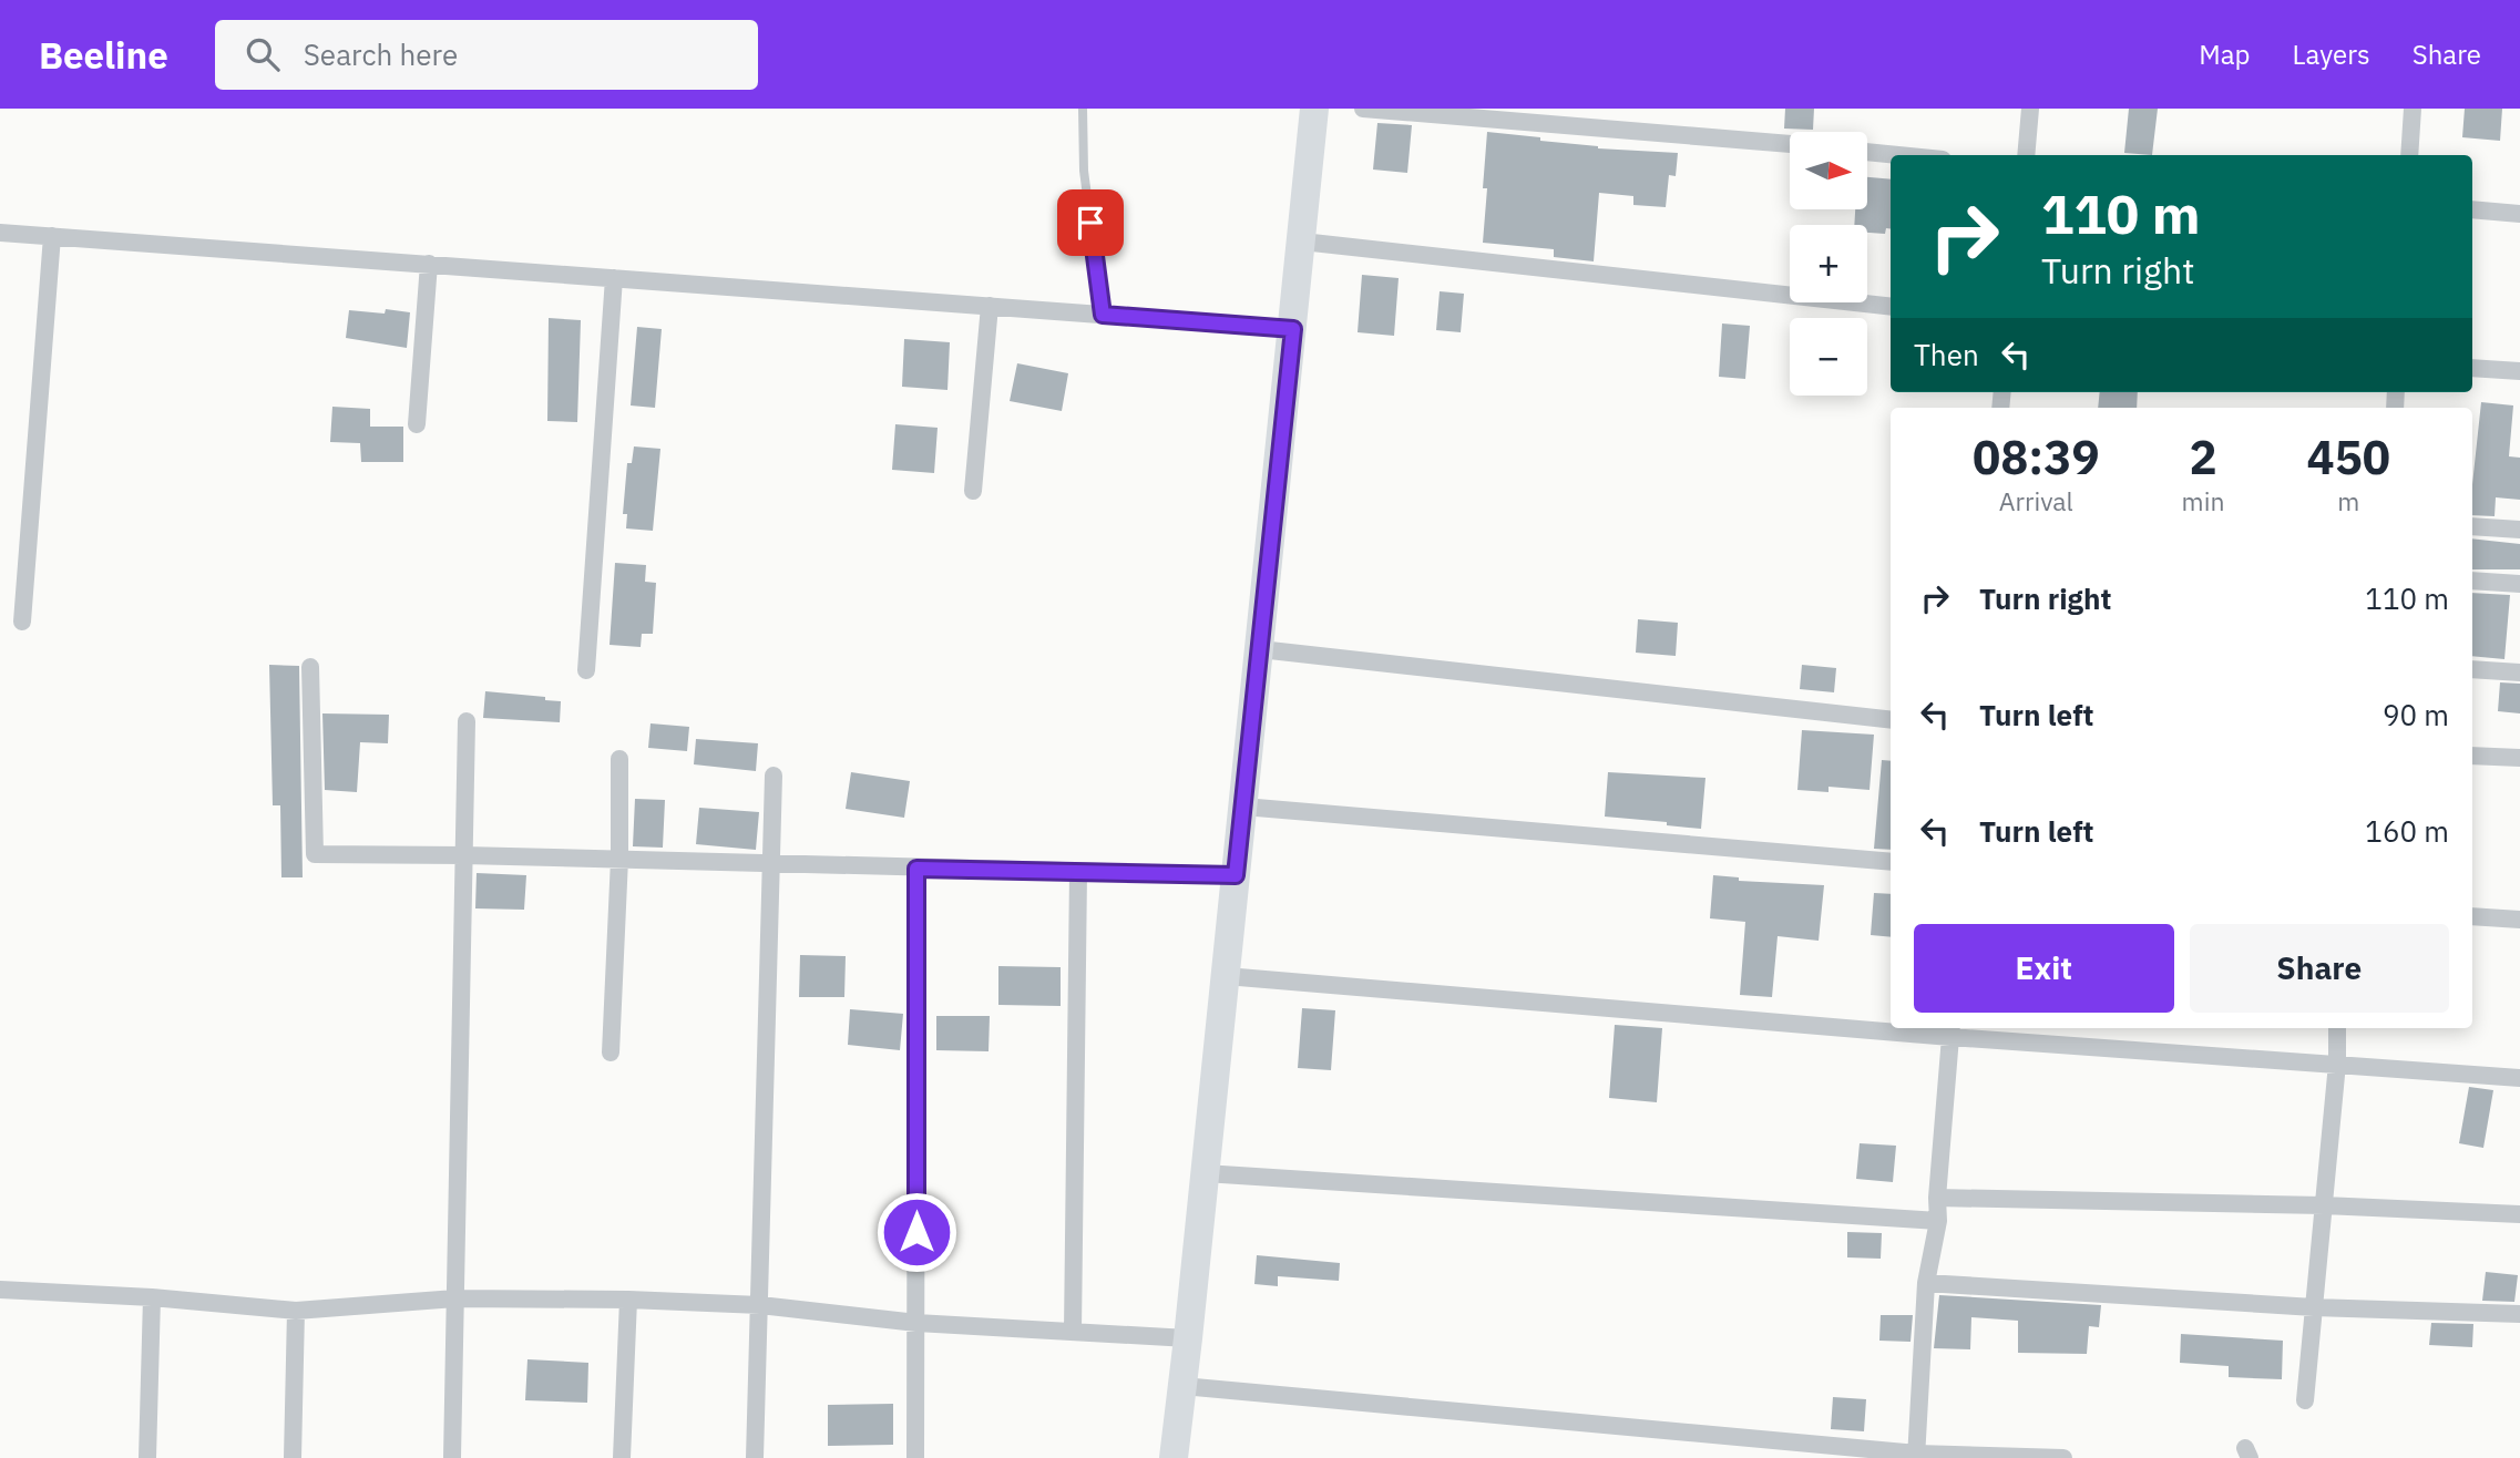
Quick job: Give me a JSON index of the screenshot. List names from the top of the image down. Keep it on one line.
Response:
{"north":"right","page":{"header":"Beeline","search":"Search here","nav":["Map","Layers","Share"],"map_buttons":["+","−"],"turn":["110 m","Turn right"],"then":"Then","eta":["08:39","Arrival","2","min","450","m"],"list":[{"name":"Turn right","value":"110 m"},{"name":"Turn left","value":"90 m"},{"name":"Turn left","value":"160 m"}],"buttons":["Exit","Share"]}}
